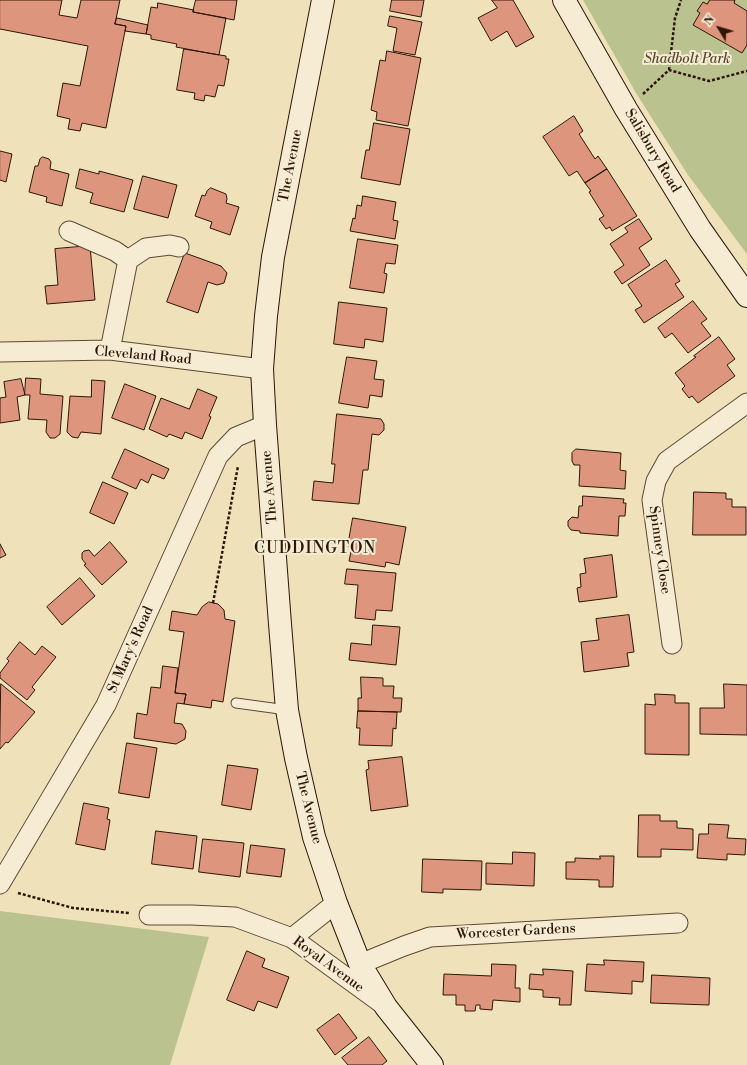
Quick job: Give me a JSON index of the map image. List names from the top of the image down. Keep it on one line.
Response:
{"streets":{"street":["Salisbury Road","The Avenue","Cleveland Road","Spinney Close","St Mary's Road","Worcester Gardens","Royal Avenue"]},"crossings":[["The Avenue","Cleveland Road"],["The Avenue","St Mary's Road"],["The Avenue","Worcester Gardens"],["The Avenue","Royal Avenue"]],"districts":["CUDDINGTON"],"parks":["Shadbolt Park"],"north":"top left"}
